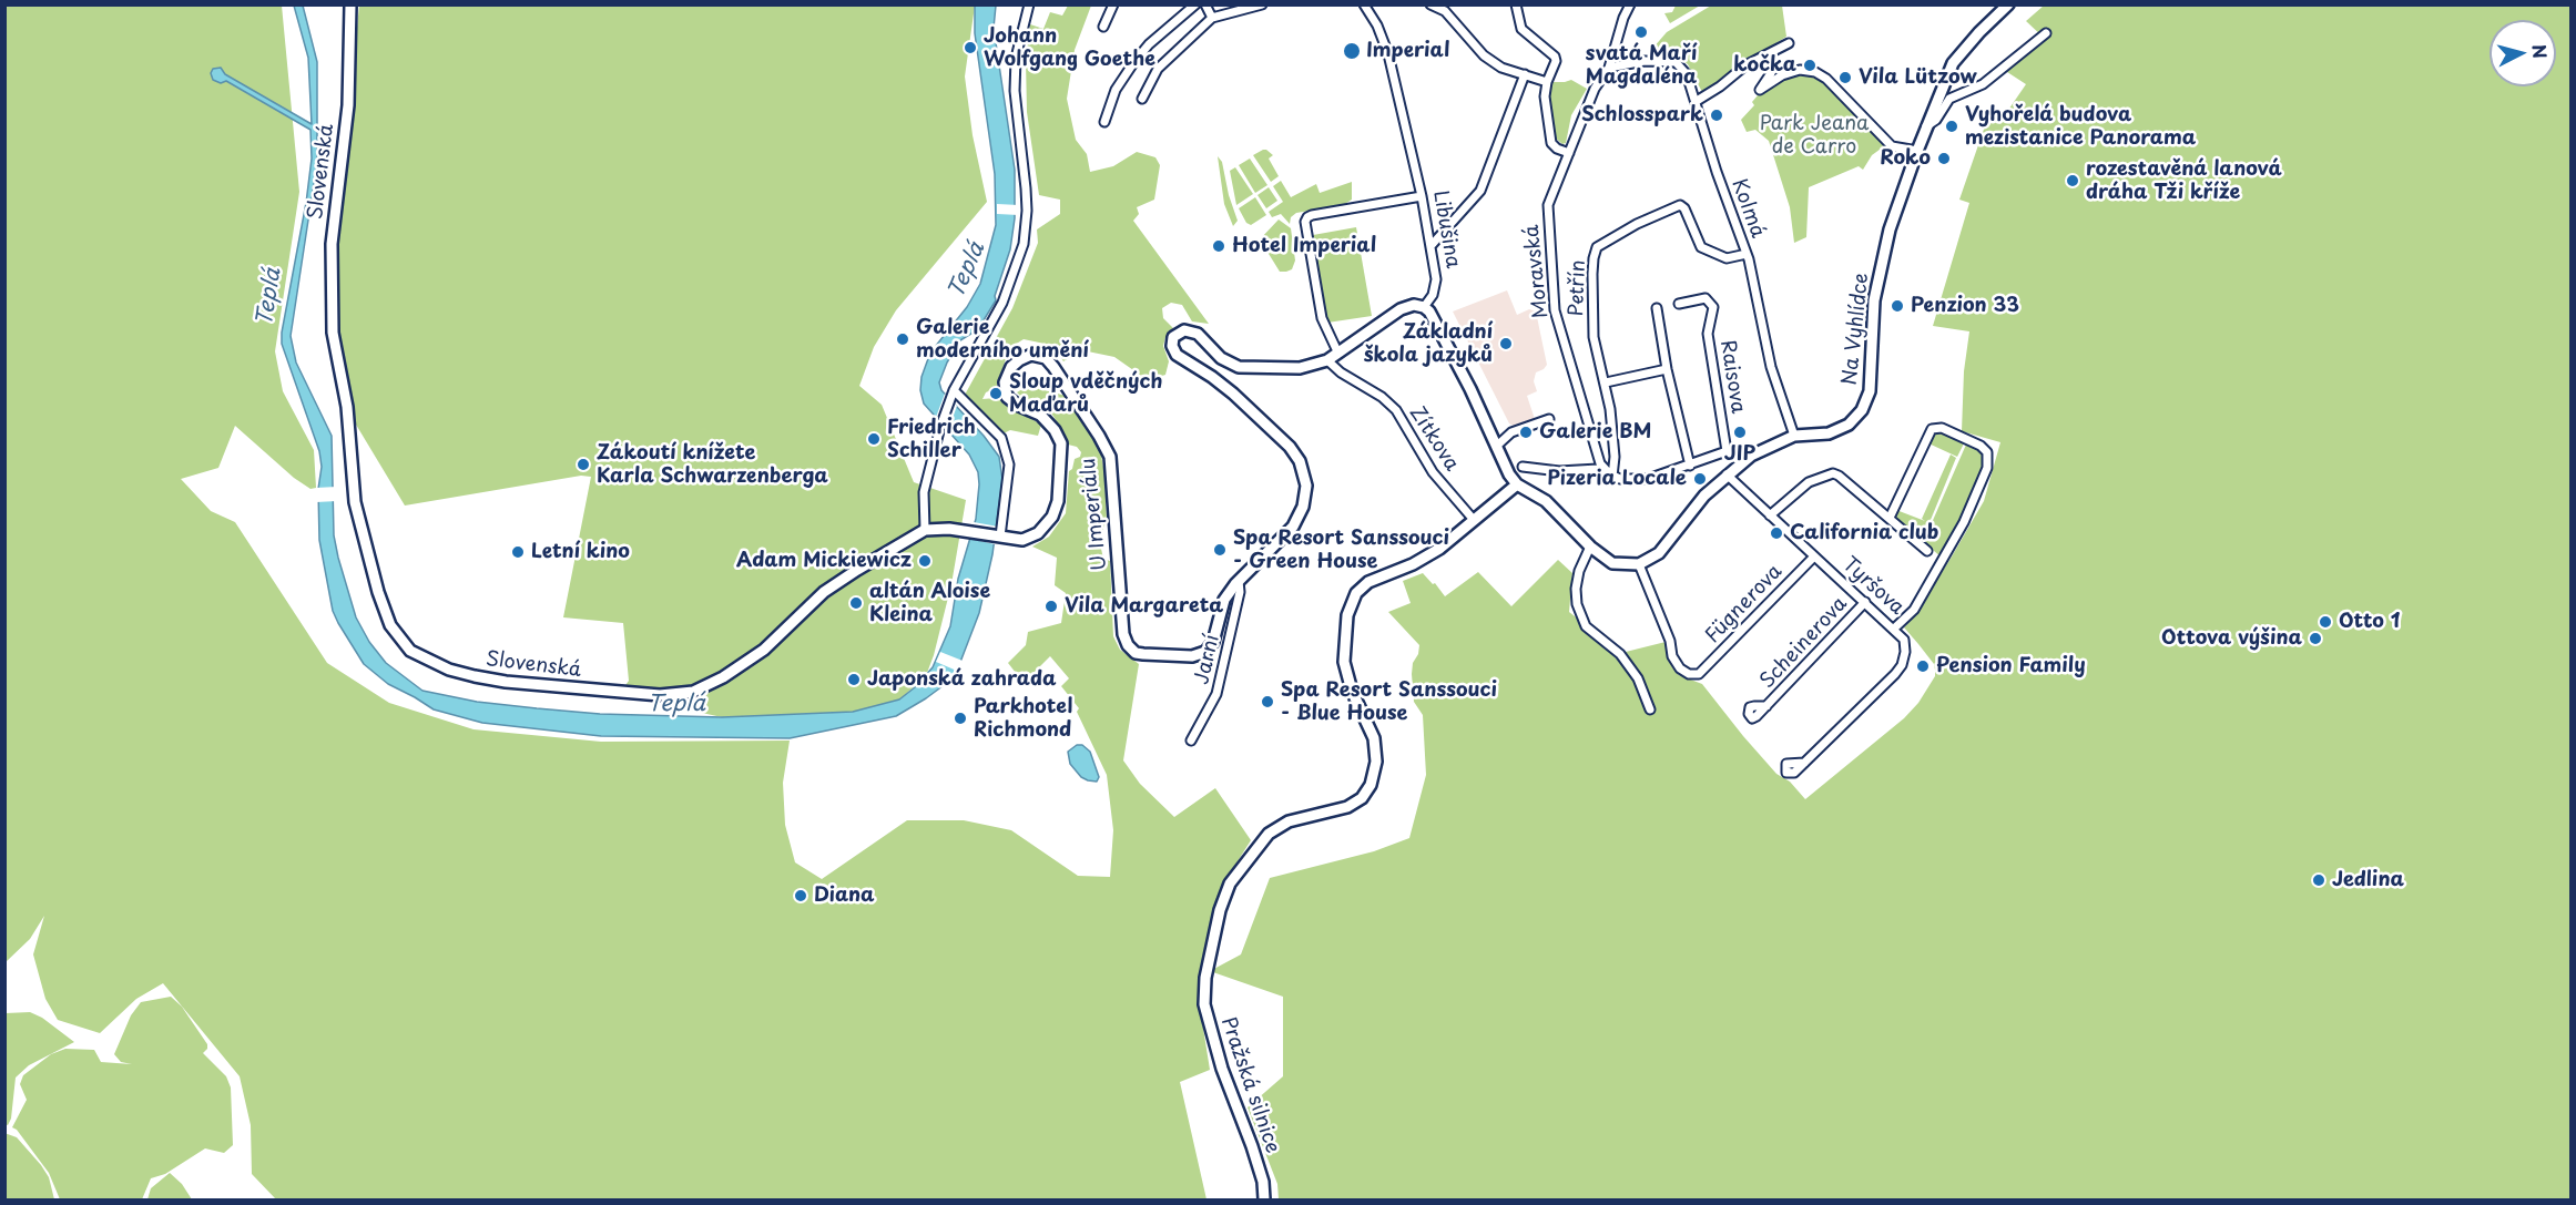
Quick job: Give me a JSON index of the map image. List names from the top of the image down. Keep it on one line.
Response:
{"streets":{"street":["Slovenská","Kolmá","Libušina","Moravská","Petřín","Na Vyhlídce","Raisova","Zítkova","U Imperiálu","Tyršova","Fügnerova","Scheinerova","Jarní","Pražská silnice"]},"crossings":[["Slovenská","U Imperiálu"],["Kolmá","Moravská"],["Kolmá","Petřín"],["Kolmá","Na Vyhlídce"],["Libušina","U Imperiálu"],["Moravská","Petřín"],["Na Vyhlídce","Tyršova"],["Na Vyhlídce","Fügnerova"],["Zítkova","U Imperiálu"],["Zítkova","Pražská silnice"],["U Imperiálu","Jarní"],["Tyršova","Fügnerova"],["Tyršova","Scheinerova"]],"water":["Teplá"],"parks":["Park Jeana de Carro"],"places":["svatá Maří Magdaléna","Johann Wolfgang Goethe","Imperial","kočka","Vila Lützow","Schlosspark","Vyhořelá budova mezistanice Panorama","Roko","rozestavěná lanová dráha Tži kříže","Hotel Imperial","Penzion 33","Galerie moderního umění","Základní škola jazyků","Sloup vděčných Maďarů","Galerie BM","JIP","Friedrich Schiller","Zákoutí knížete Karla Schwarzenberga","Pizeria Locale","California club","Spa Resort Sanssouci - Green House","Letní kino","Adam Mickiewicz","altán Aloise Kleina","Vila Margareta","Otto 1","Ottova výšina","Pension Family","Japonská zahrada","Spa Resort Sanssouci - Blue House","Parkhotel Richmond","Jedlina","Diana"],"north":"right"}
